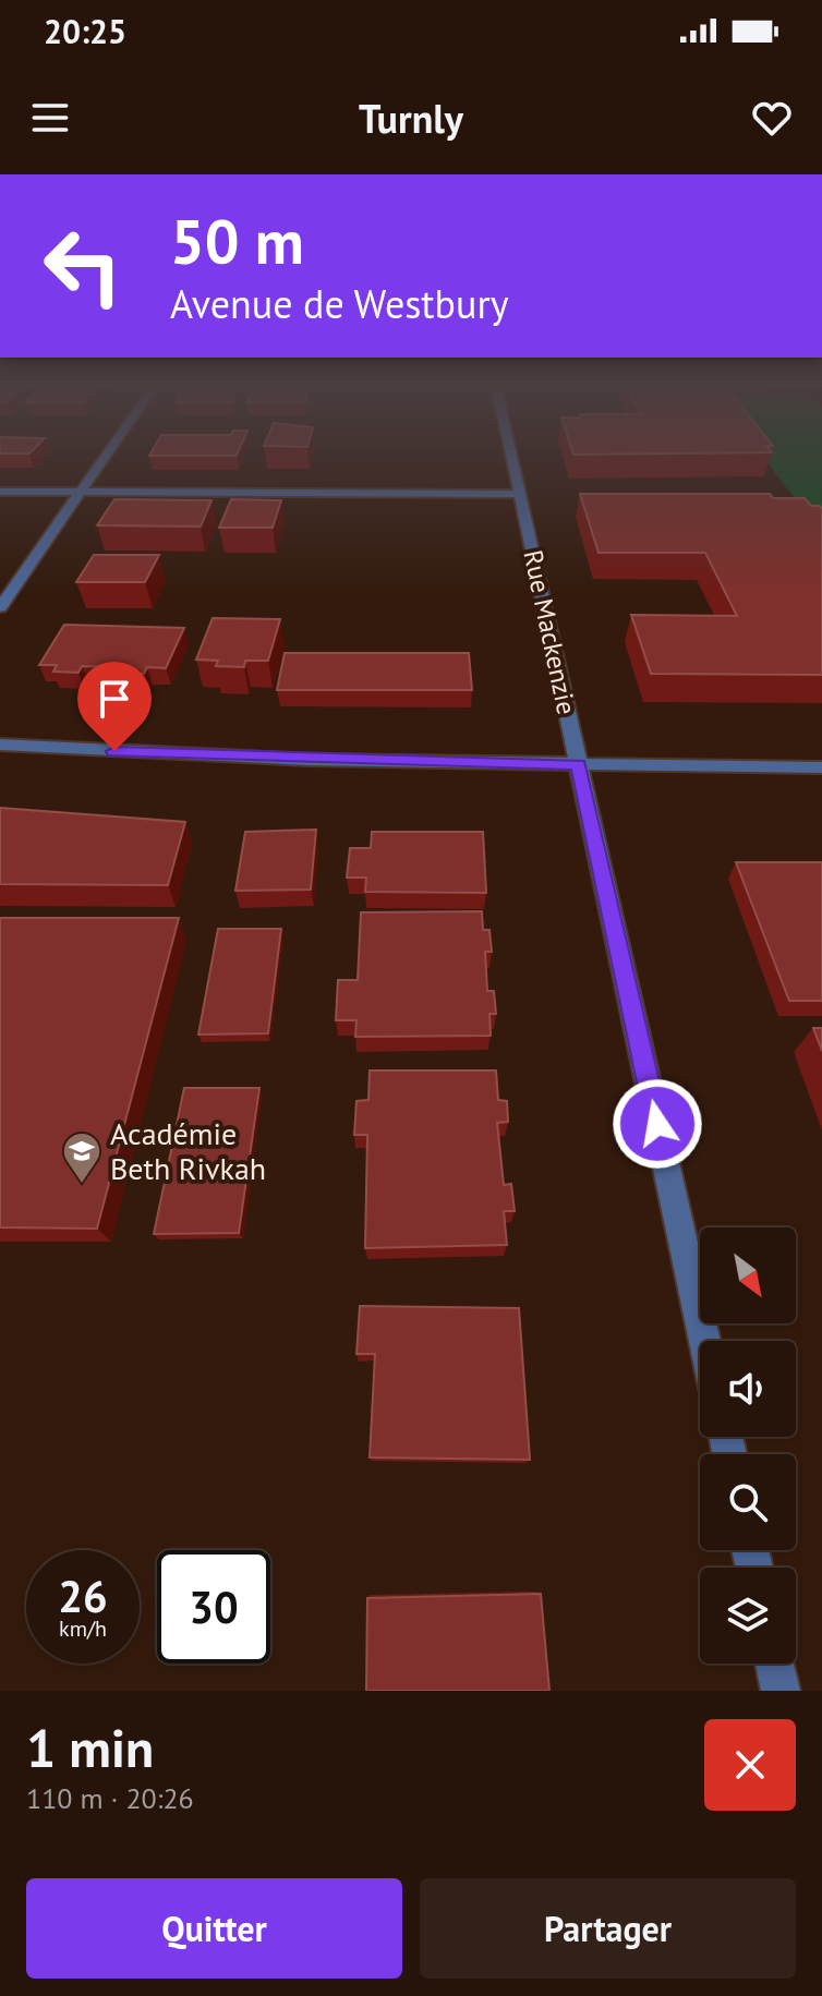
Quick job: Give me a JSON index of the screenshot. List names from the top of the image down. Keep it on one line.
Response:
{"streets":{"street":["Rue Mackenzie"]},"places":{"school or university":["Académie Beth Rivkah"]},"north":"bottom right","page":{"status":"20:25","header":"Turnly","turn":["50 m","Avenue de Westbury"],"speed":"26 km/h","limit":"30","heading":["1 min","110 m · 20:26"],"buttons":["Quitter","Partager"]}}
